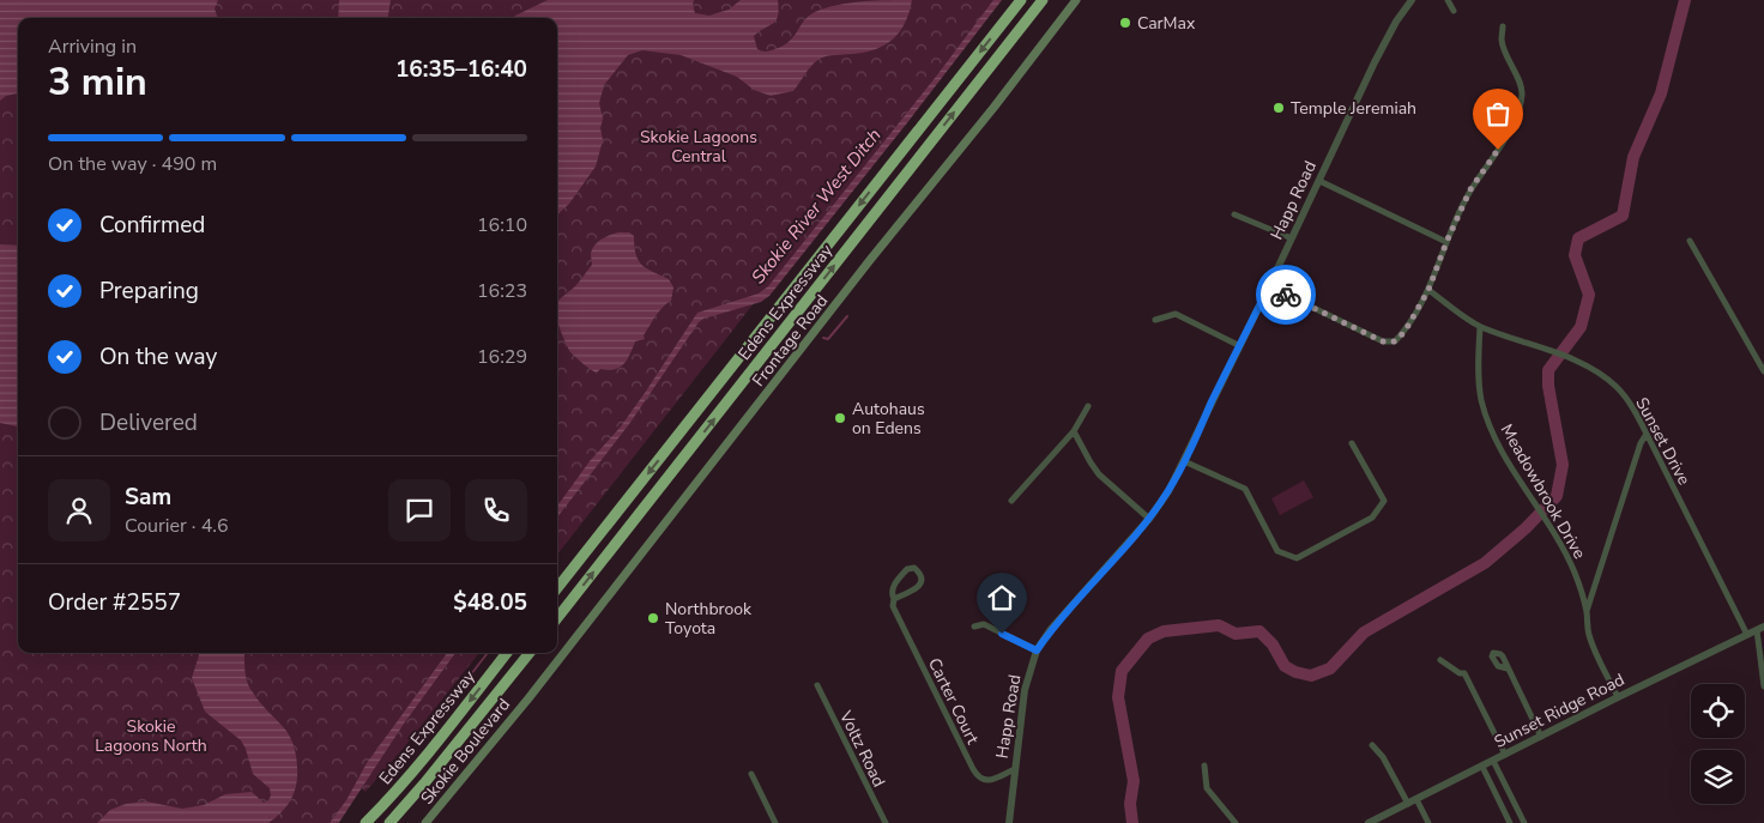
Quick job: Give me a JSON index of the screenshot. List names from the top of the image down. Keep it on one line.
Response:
{"streets":{"highway":["Edens Expressway"],"main road":["Frontage Road","Skokie Boulevard"],"street":["Happ Road","Sunset Drive","Meadowbrook Drive","Carter Court","Sunset Ridge Road","Voltz Road"]},"crossings":[["Happ Road","Carter Court"],["Frontage Road","Skokie Boulevard"],["Sunset Drive","Meadowbrook Drive"],["Sunset Drive","Sunset Ridge Road"],["Meadowbrook Drive","Sunset Ridge Road"]],"water":["Skokie River West Ditch"],"parks":["Skokie Lagoons Central","Skokie Lagoons North"],"places":["CarMax","Temple Jeremiah","Autohaus on Edens","Northbrook Toyota"],"page":{"heading":["3 min","Arriving in","16:35–16:40"],"panel":["Sam","Courier · 4.6","Order #2557","$48.05"],"bar":"On the way · 490 m","list":[["Confirmed","16:10"],["Preparing","16:23"],["On the way","16:29"],"Delivered"]}}
